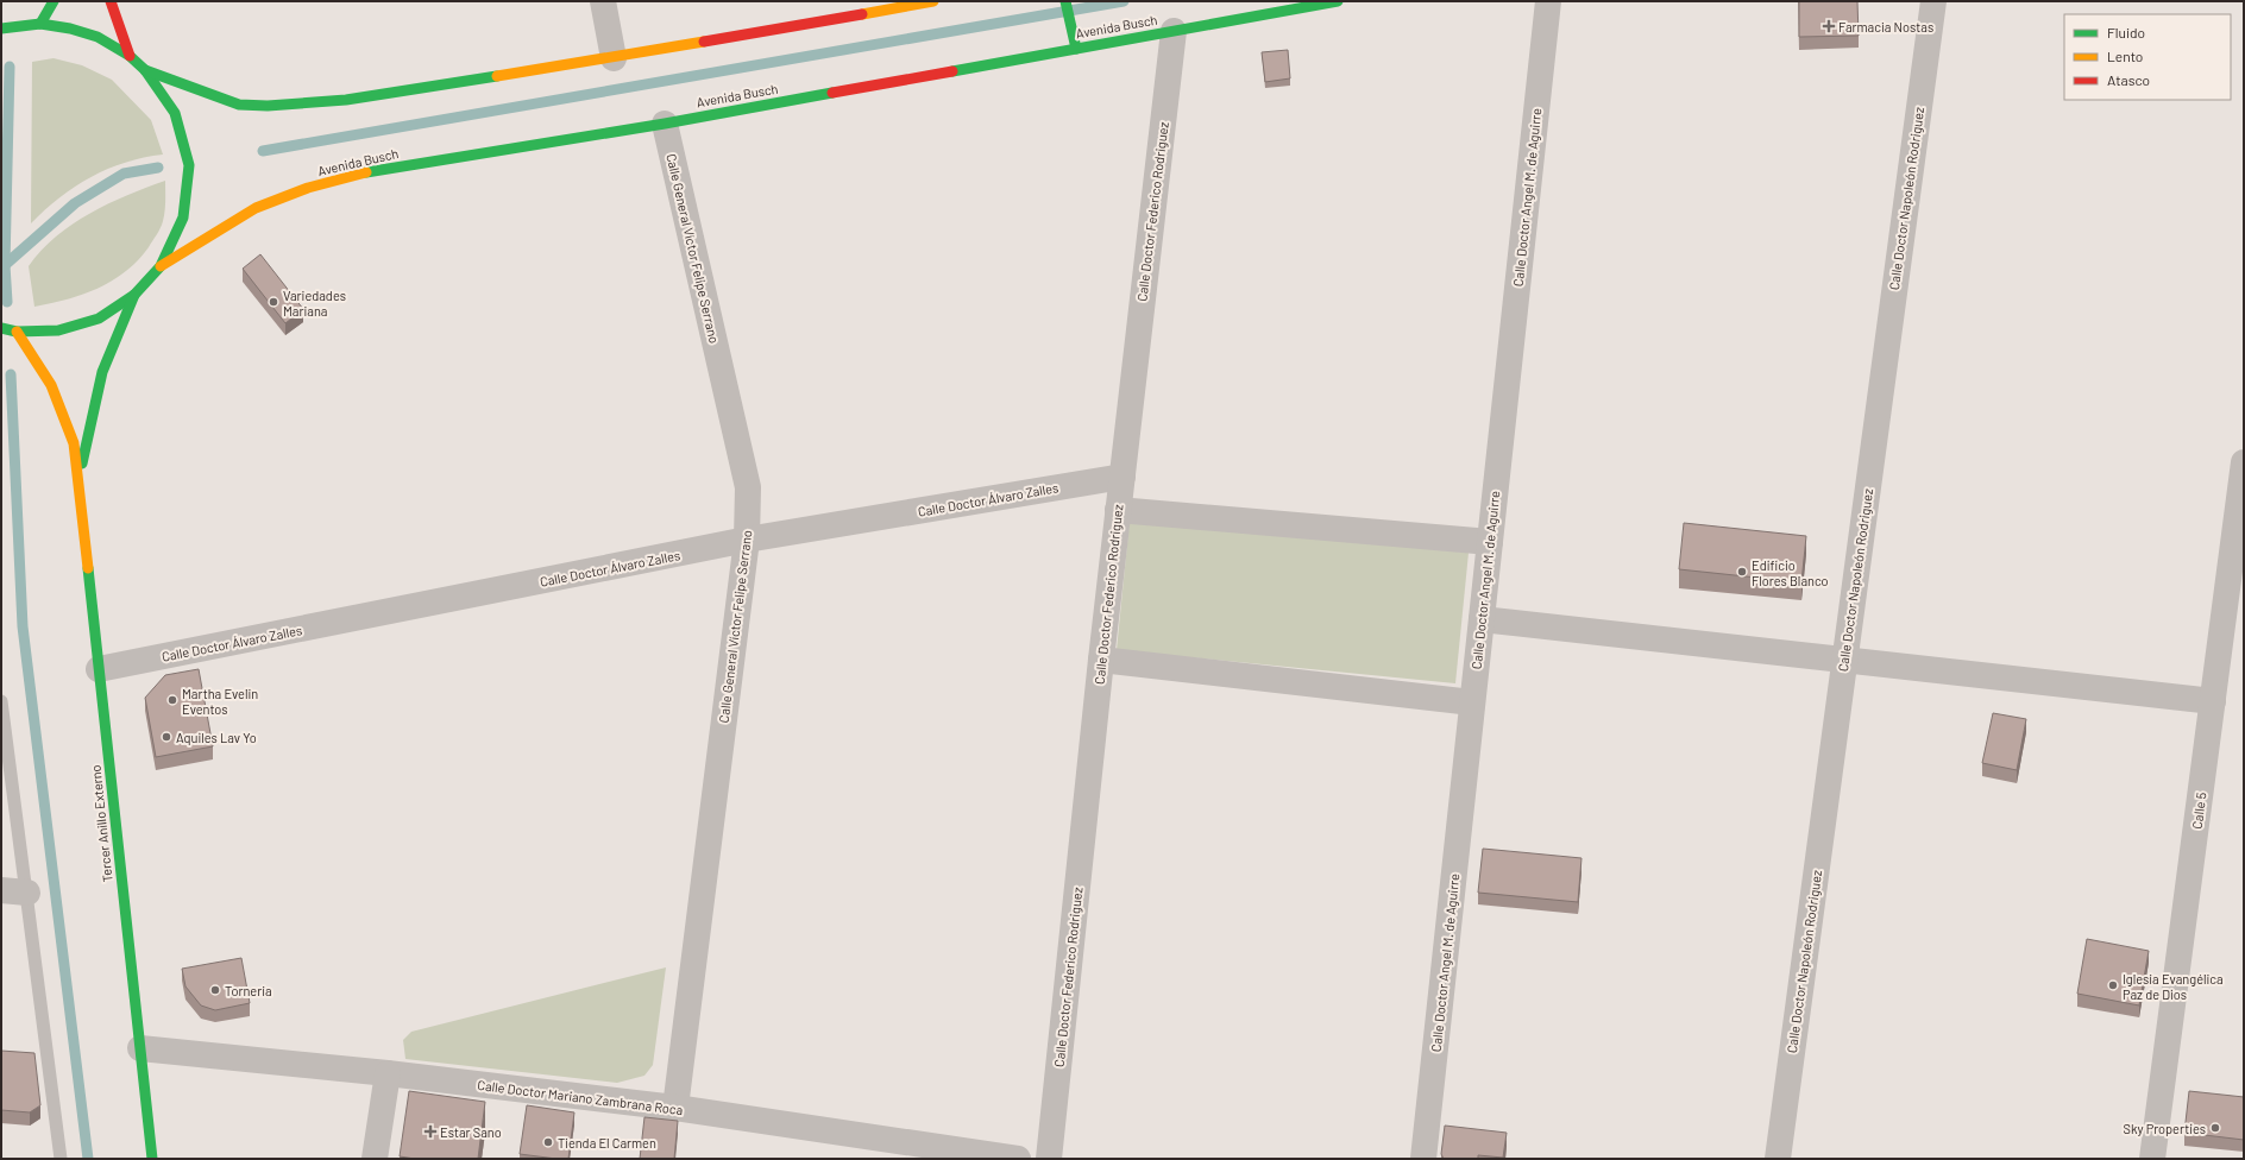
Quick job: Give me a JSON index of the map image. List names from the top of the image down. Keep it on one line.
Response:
{"streets":{"main road":["Avenida Busch","Tercer Anillo Externo"],"street":["Calle Doctor Angel M. de Aguirre","Calle Doctor Napoleón Rodriguez","Calle Doctor Federico Rodriguez","Calle General Víctor Felipe Serrano","Calle Doctor Álvaro Zalles","Calle 5","Calle Doctor Mariano Zambrana Roca"]},"crossings":[["Avenida Busch","Calle Doctor Federico Rodriguez"],["Avenida Busch","Calle General Víctor Felipe Serrano"],["Calle Doctor Federico Rodriguez","Calle Doctor Álvaro Zalles"],["Calle General Víctor Felipe Serrano","Calle Doctor Álvaro Zalles"],["Calle General Víctor Felipe Serrano","Calle Doctor Mariano Zambrana Roca"],["Calle Doctor Álvaro Zalles","Tercer Anillo Externo"],["Tercer Anillo Externo","Calle Doctor Mariano Zambrana Roca"]],"places":{"health":["Farmacia Nostas","Estar Sano"],"other":["Variedades Mariana","Edificio Flores Blanco","Martha Evelin Eventos","Aquiles Lav Yo","Iglesia Evangélica Paz de Dios","Torneria","Sky Properties","Tienda El Carmen"]},"legend":["Fluido","Lento","Atasco"]}
